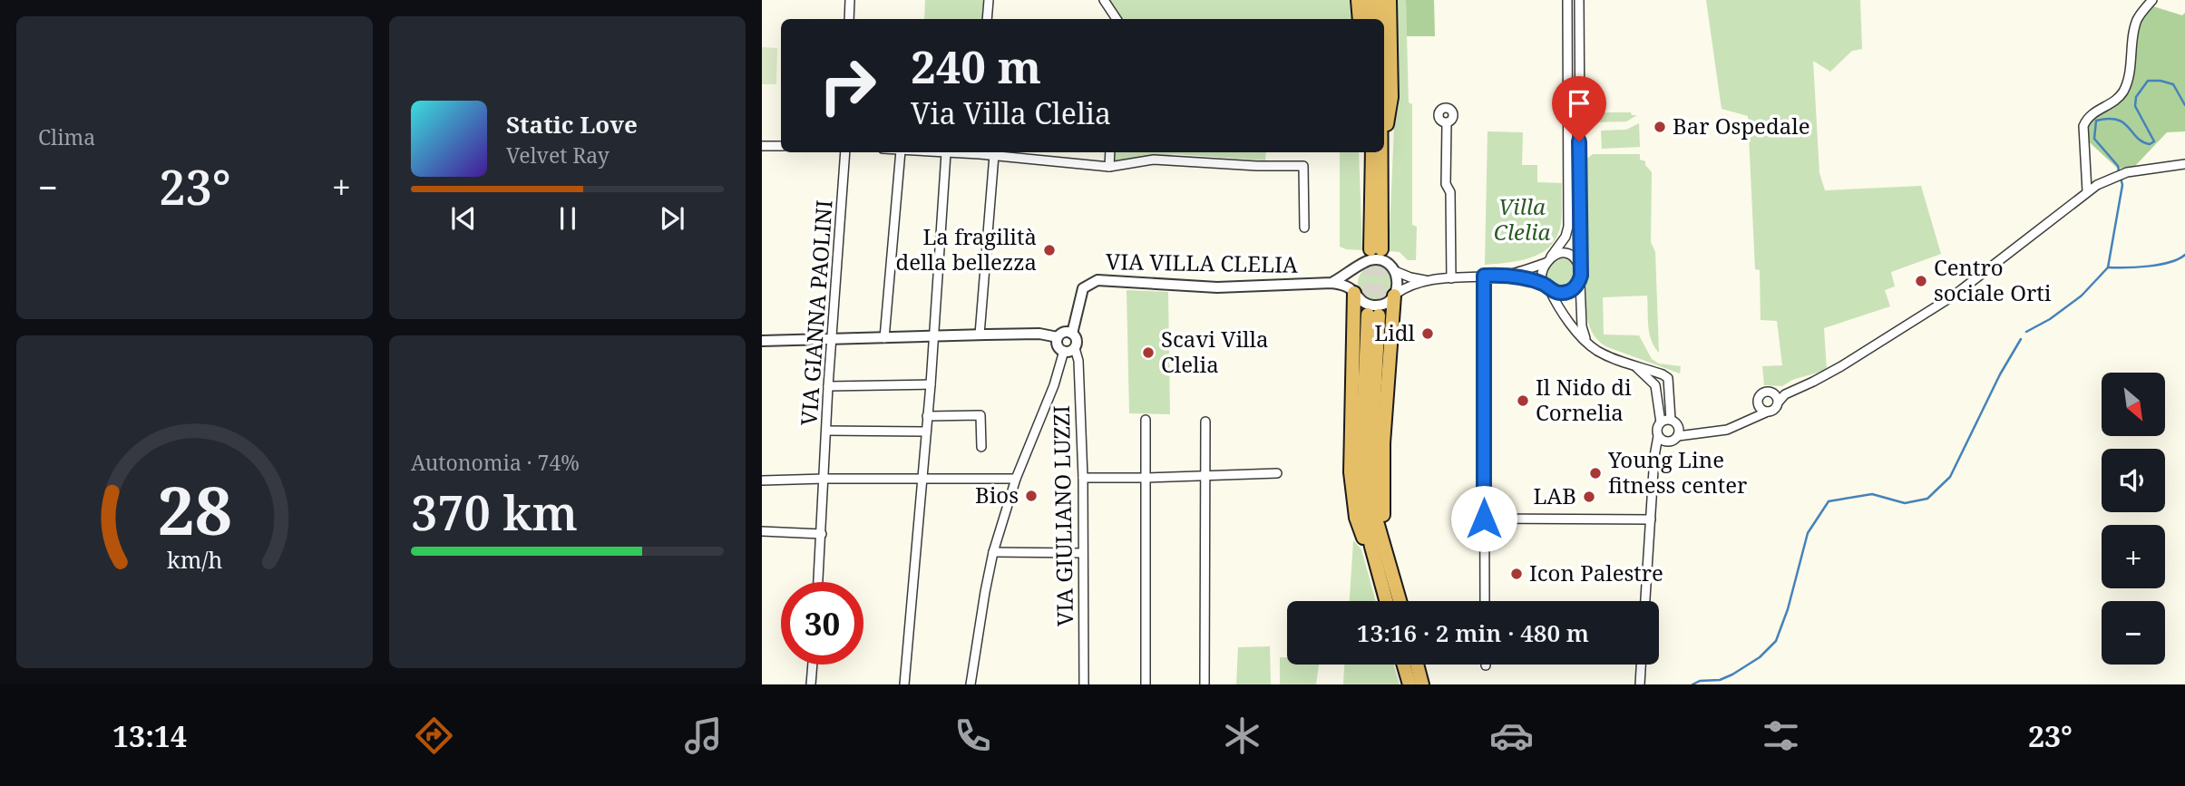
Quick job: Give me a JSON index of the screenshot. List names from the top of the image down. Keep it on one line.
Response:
{"streets":{"street":["VIA VILLA CLELIA","VIA GIANNA PAOLINI","VIA GIULIANO LUZZI"]},"crossings":[["VIA VILLA CLELIA","VIA GIULIANO LUZZI"]],"parks":["Villa Clelia"],"places":["Bar Ospedale","La fragilità della bellezza","Centro sociale Orti","Lidl","Scavi Villa Clelia","Il Nido di Cornelia","Young Line fitness center","Bios","LAB","Icon Palestre"],"north":"bottom right","page":{"tile":["Clima",["Autonomia · 74%","370 km"]],"turn":["240 m","Via Villa Clelia"],"song":["Static Love","Velvet Ray"],"heat":["−","23°","+"],"map_buttons":["+","−"],"limit":"30","trip":"13:16 · 2 min · 480 m","tabs":["13:14","23°"],"gauge":["28","km/h"]}}
